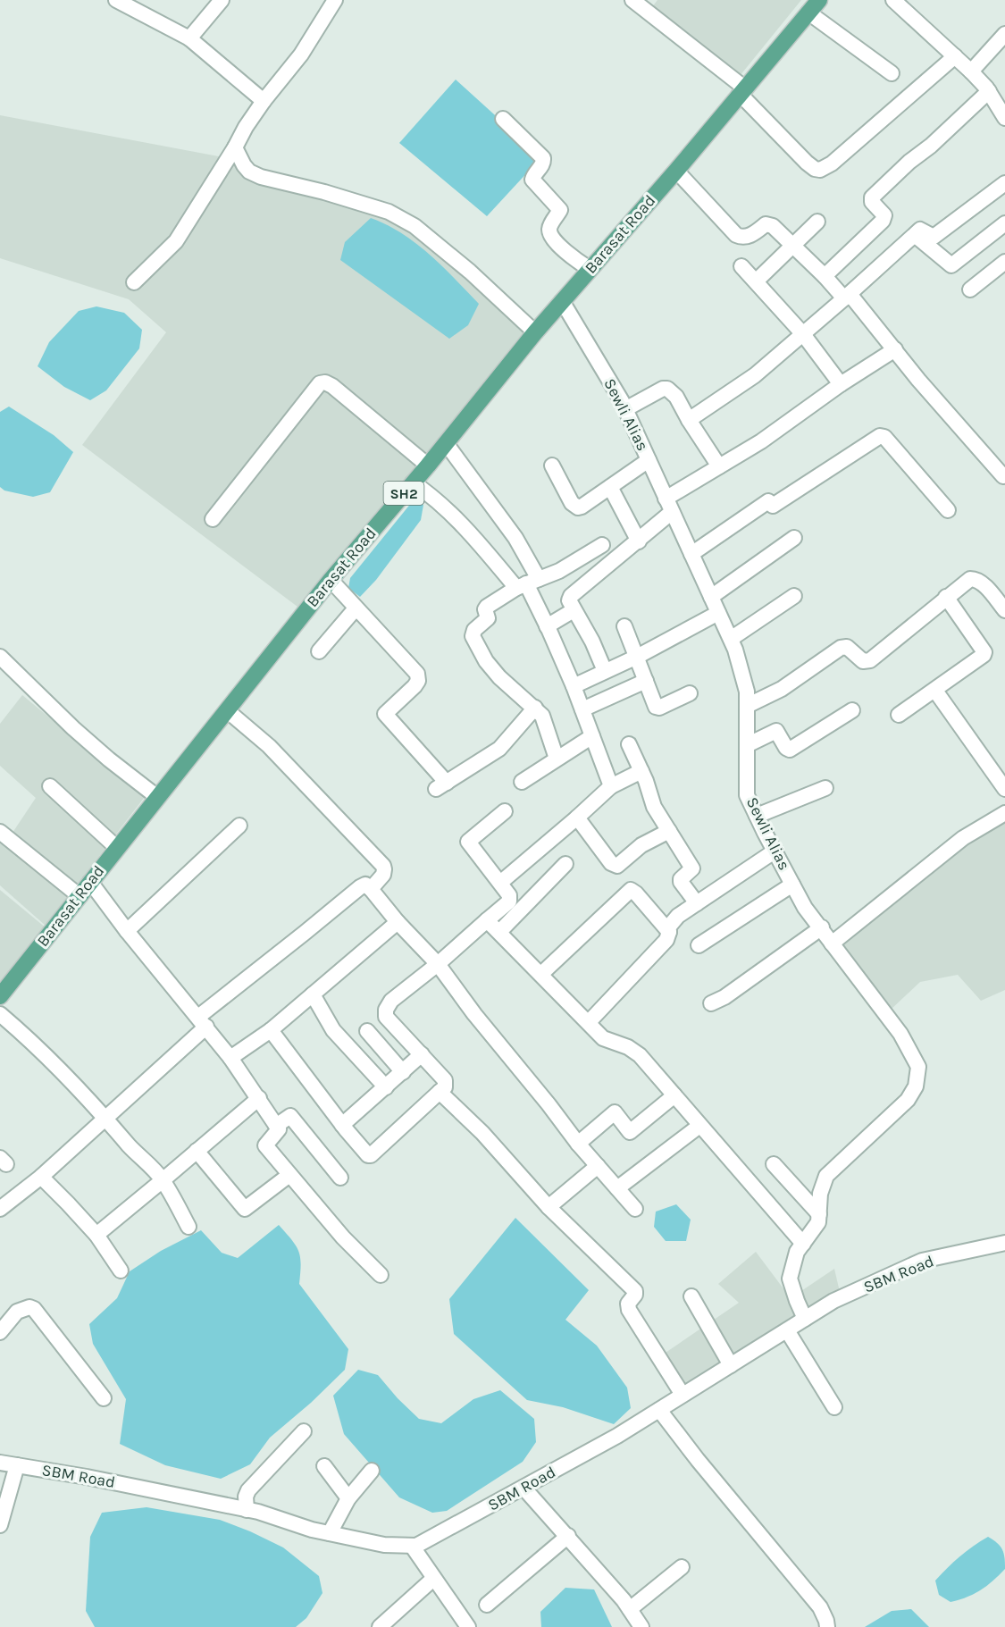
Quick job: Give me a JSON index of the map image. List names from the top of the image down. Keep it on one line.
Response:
{"streets":{"main road":["Barasat Road","SH2"],"street":["Sewli Alias","SBM Road"]},"crossings":[["Barasat Road","Sewli Alias"],["Sewli Alias","SBM Road"]]}
